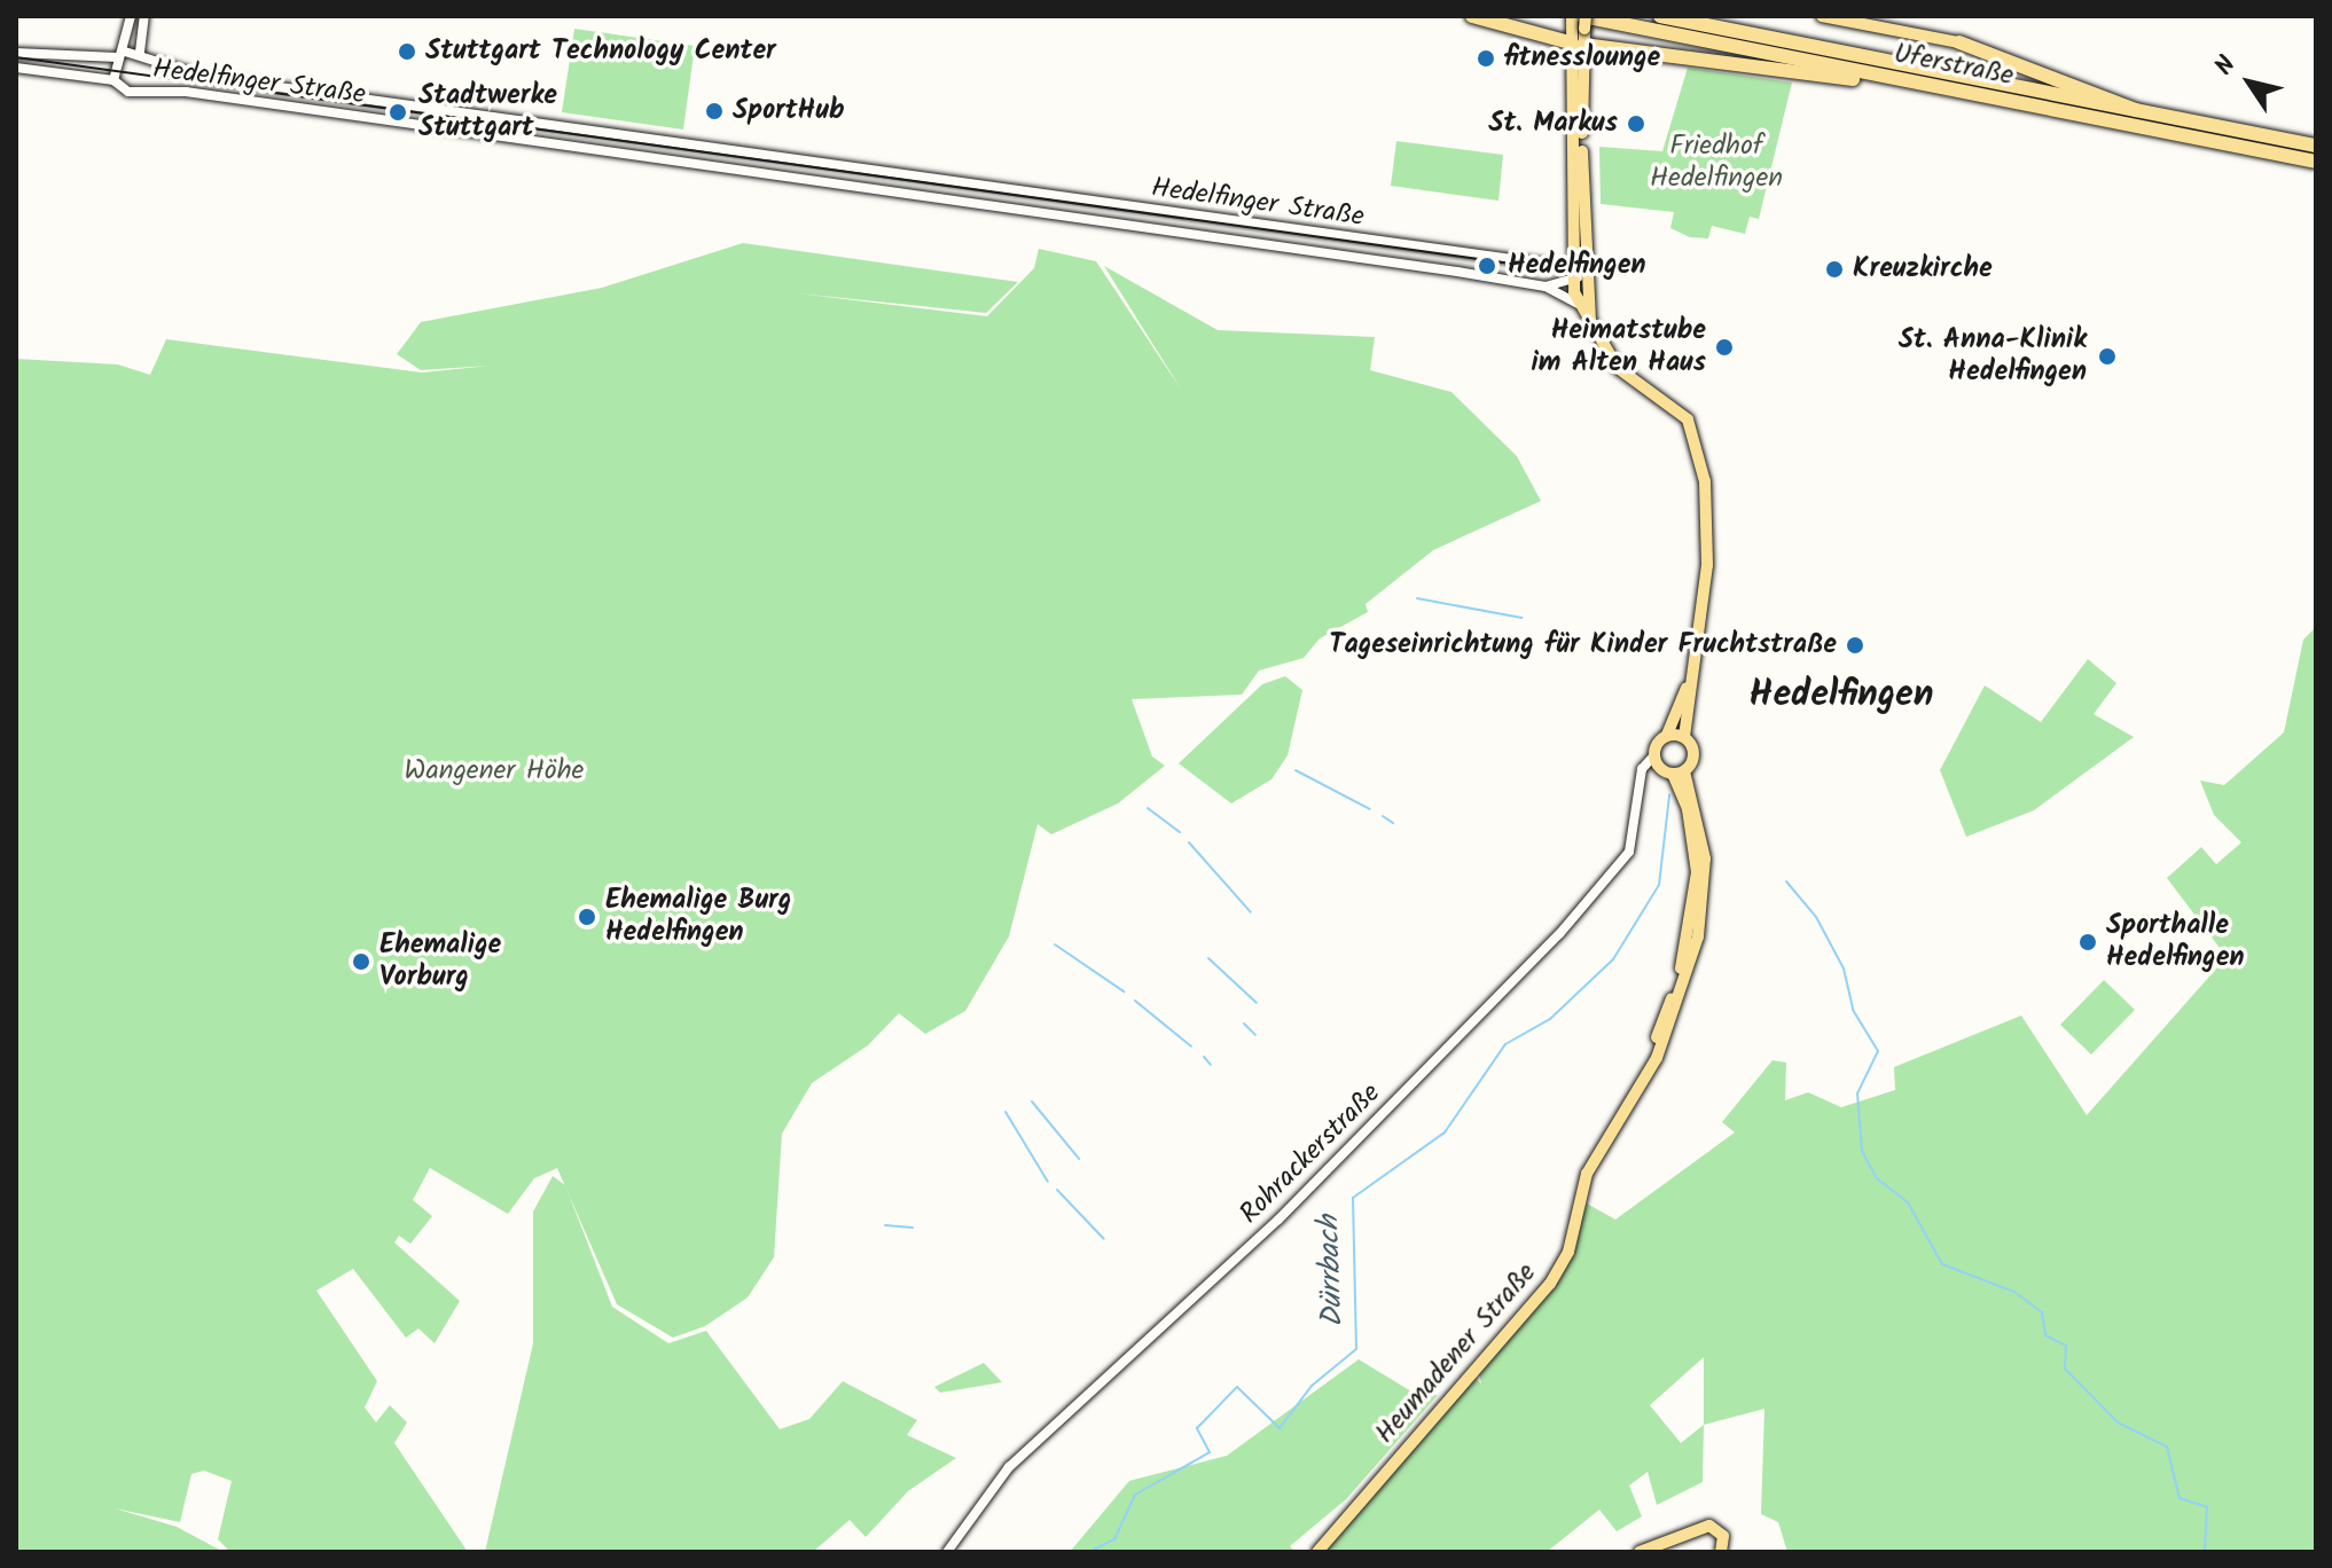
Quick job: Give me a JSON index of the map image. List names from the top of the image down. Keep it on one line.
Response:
{"streets":{"highway":["Uferstraße"],"main road":["Heumadener Straße"],"street":["Hedelfinger Straße","Rohrackerstraße"]},"districts":["Hedelfingen"],"water":["Dürrbach"],"parks":["Friedhof Hedelfingen","Wangener Höhe"],"places":["Stuttgart Technology Center","fitnesslounge","SportHub","Stadtwerke Stuttgart","St. Markus","Hedelfingen","Kreuzkirche","Heimatstube im Alten Haus","St. Anna-Klinik Hedelfingen","Tageseinrichtung für Kinder Fruchtstraße","Ehemalige Burg Hedelfingen","Sporthalle Hedelfingen","Ehemalige Vorburg"],"north":"top left"}
